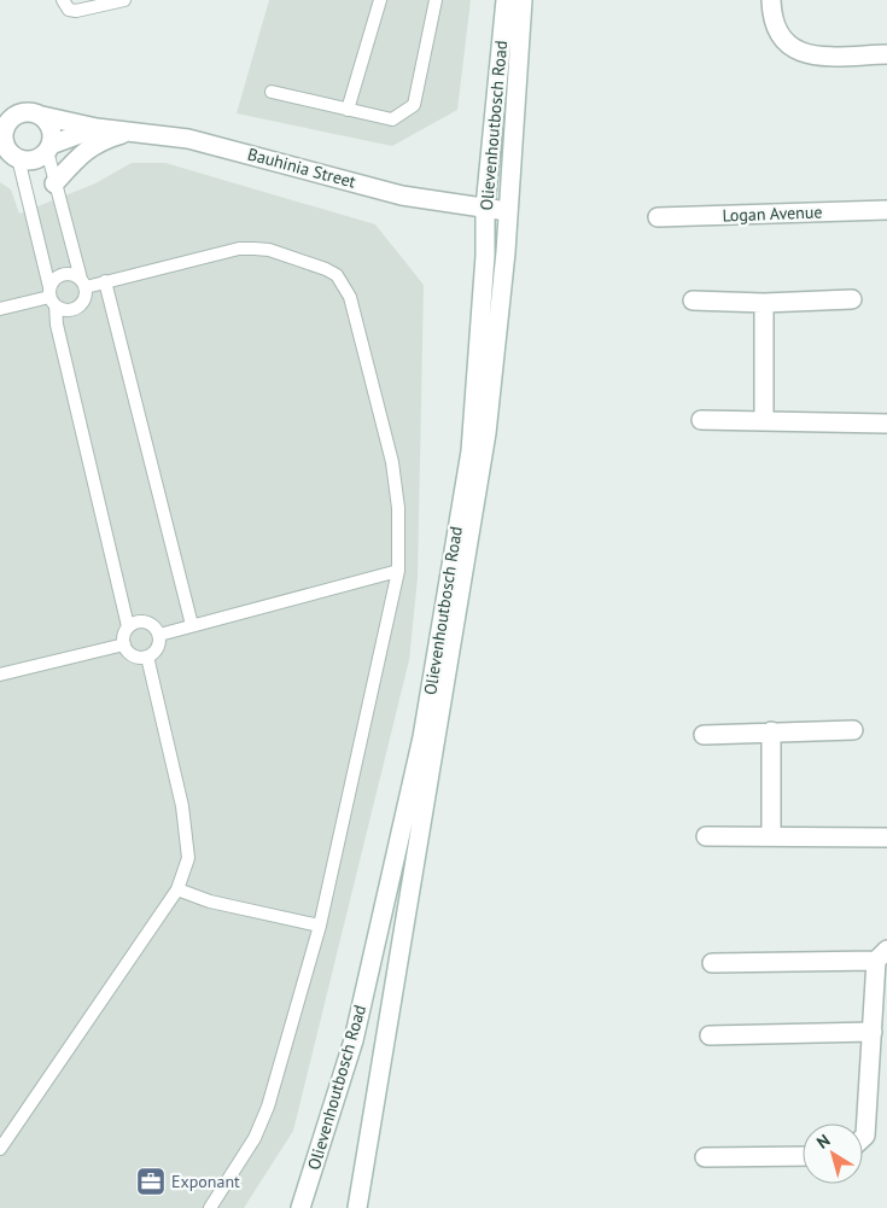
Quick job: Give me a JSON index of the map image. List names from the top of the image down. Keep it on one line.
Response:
{"streets":{"street":["Olievenhoutbosch Road","Bauhinia Street","Logan Avenue"]},"crossings":[["Olievenhoutbosch Road","Bauhinia Street"]],"places":{"office":["Exponant"]},"north":"top left"}
